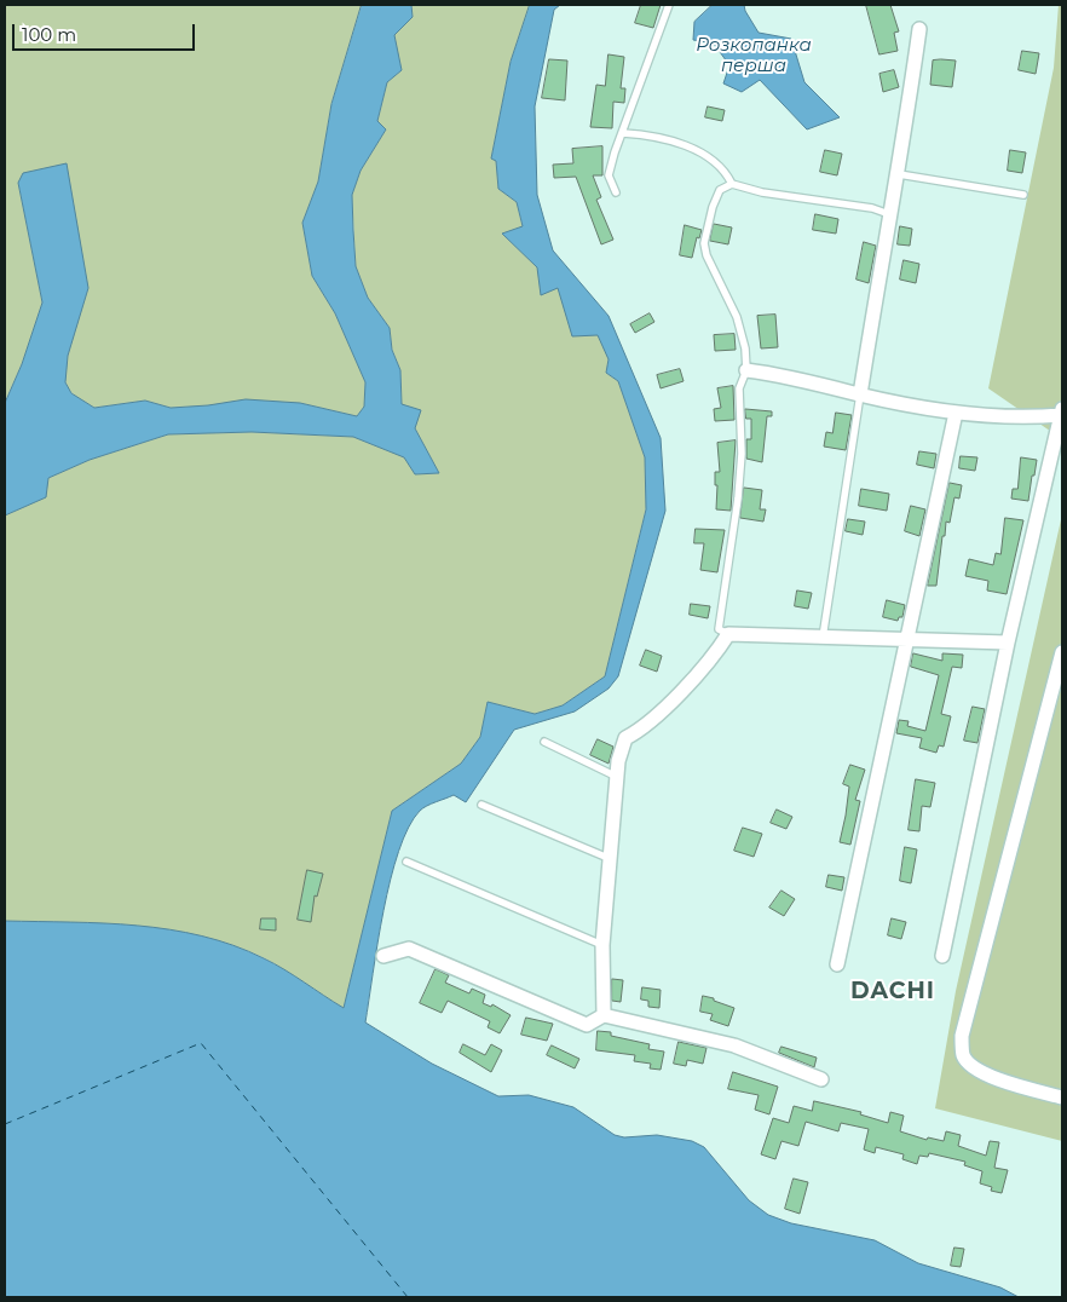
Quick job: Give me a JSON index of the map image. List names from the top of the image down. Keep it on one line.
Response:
{"districts":["DACHI"],"water":["Розкопанка перша"],"scale_bar":"100 m"}
